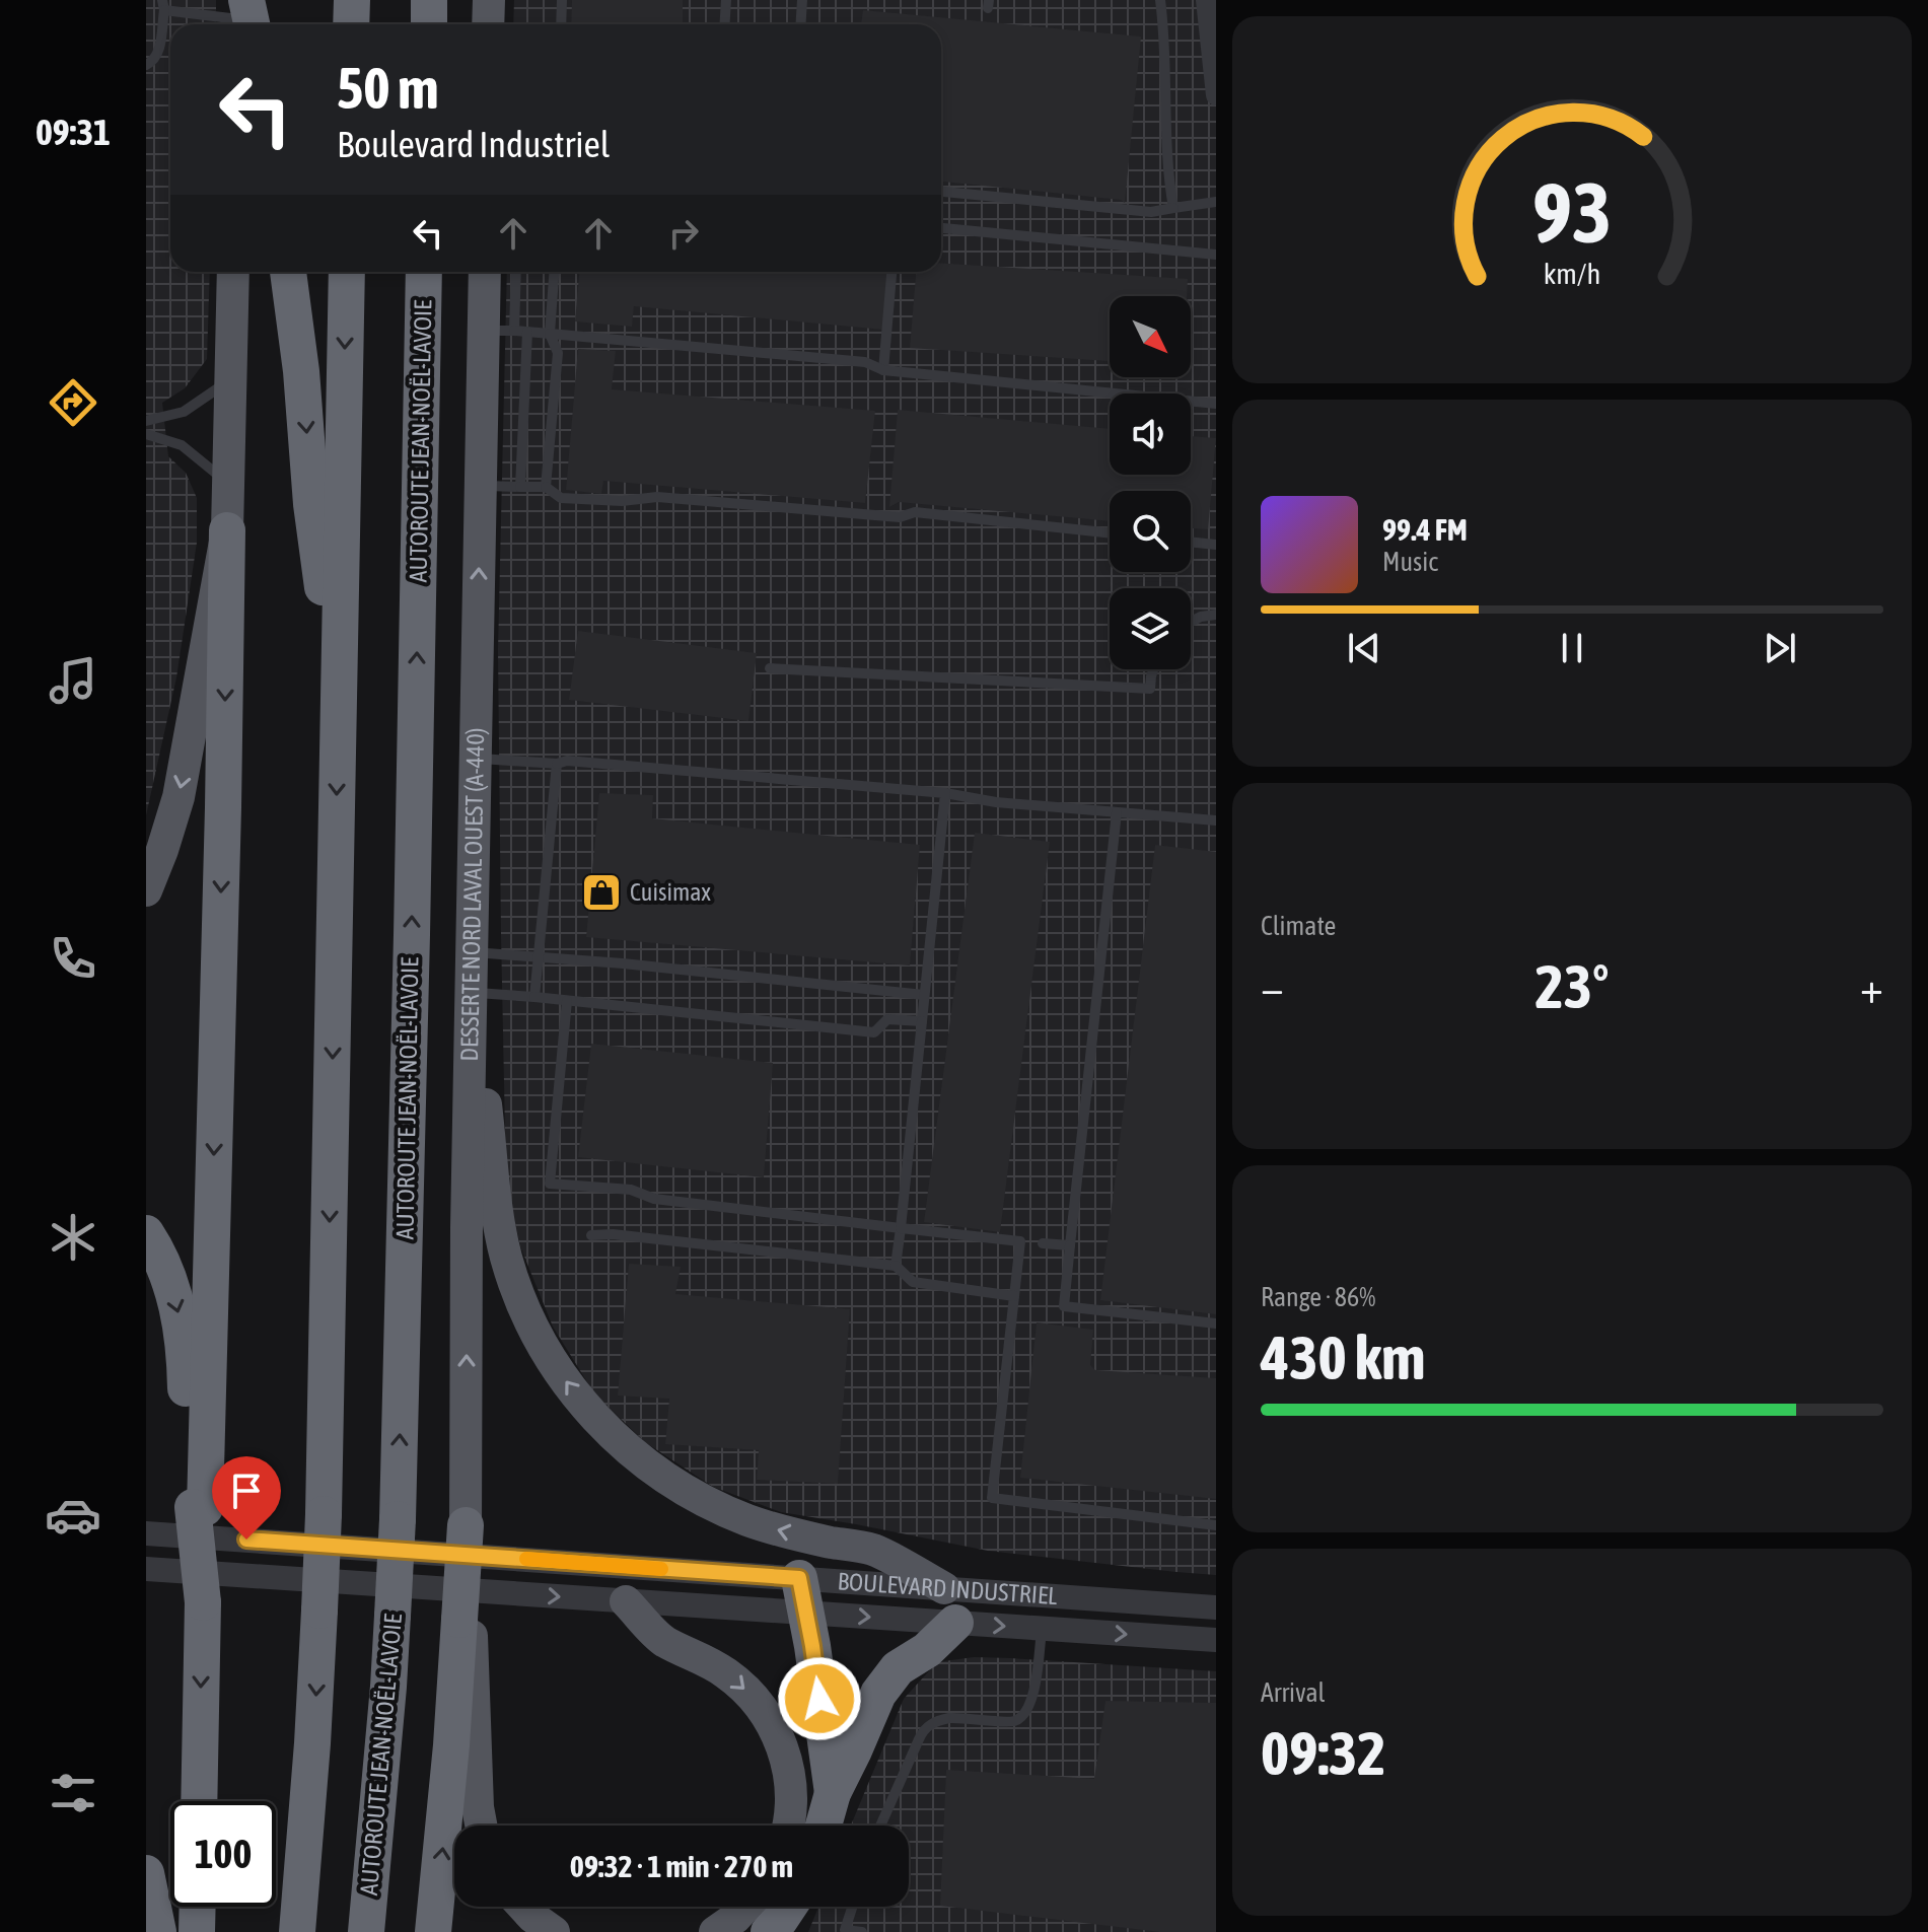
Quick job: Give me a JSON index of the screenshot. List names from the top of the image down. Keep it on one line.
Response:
{"streets":{"highway":["AUTOROUTE JEAN-NOËL-LAVOIE"],"main road":["DESSERTE NORD LAVAL OUEST (A-440)"],"street":["BOULEVARD INDUSTRIEL"]},"places":{"shop":["Cuisimax"]},"north":"bottom right","page":{"tabs":"09:31","turn":["50 m","Boulevard Industriel"],"song":["99.4 FM","Music"],"tile":["Climate",["Range · 86%","430 km"],["Arrival","09:32"]],"heat":["−","23°","+"],"limit":"100","trip":"09:32 · 1 min · 270 m","gauge":["93","km/h"]}}
